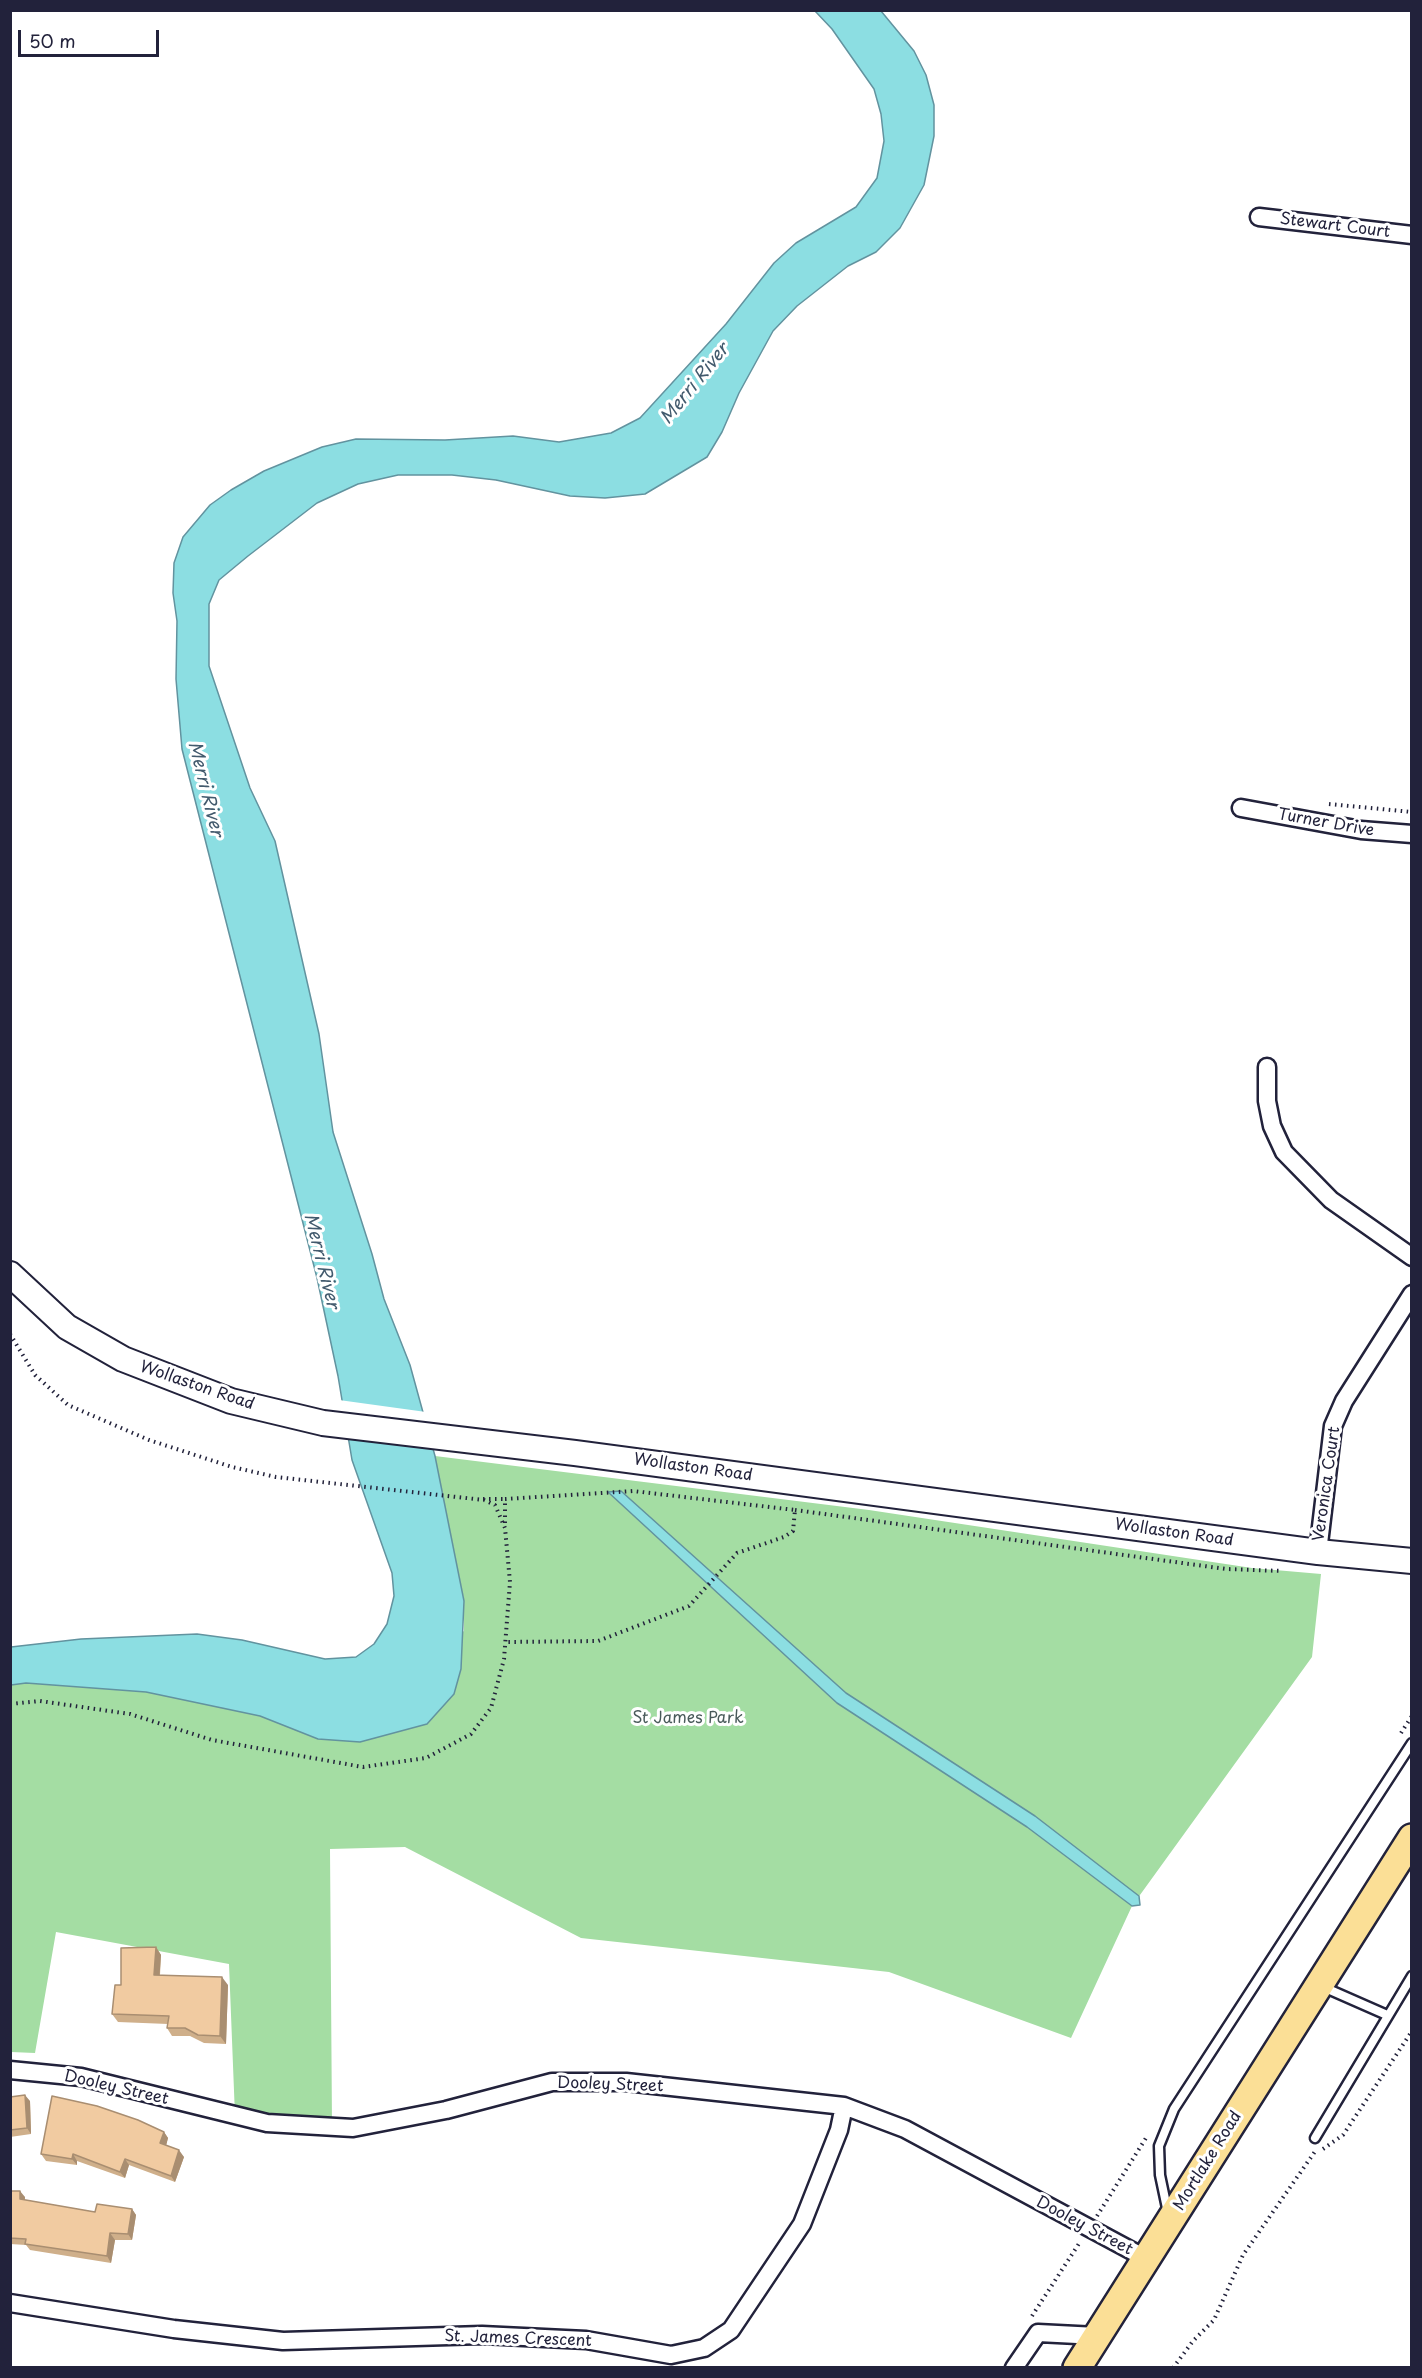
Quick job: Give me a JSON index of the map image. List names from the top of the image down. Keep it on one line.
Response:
{"streets":{"main road":["Mortlake Road"],"street":["Stewart Court","Turner Drive","Wollaston Road","Veronica Court","Dooley Street","St. James Crescent"]},"crossings":[["Wollaston Road","Veronica Court"],["Dooley Street","Mortlake Road"],["Dooley Street","St. James Crescent"]],"water":["Merri River"],"parks":["St James Park"],"scale_bar":"50 m"}
